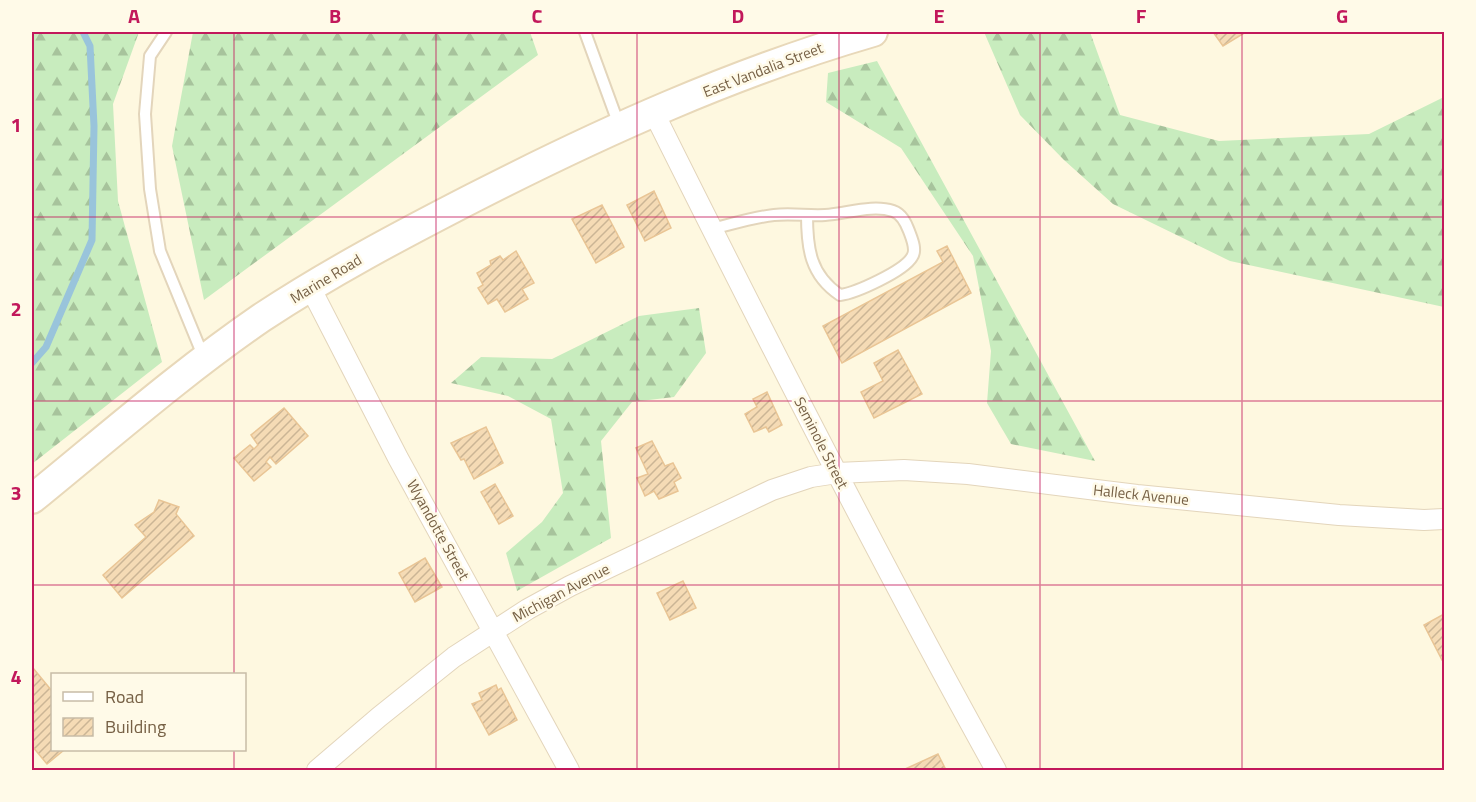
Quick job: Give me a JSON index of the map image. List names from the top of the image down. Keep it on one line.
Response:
{"streets":{"main road":["East Vandalia Street","Marine Road"],"street":["Seminole Street","Halleck Avenue","Wyandotte Street","Michigan Avenue"]},"crossings":[["East Vandalia Street","Marine Road"],["East Vandalia Street","Seminole Street"],["Marine Road","Seminole Street"],["Marine Road","Wyandotte Street"],["Seminole Street","Halleck Avenue"],["Seminole Street","Michigan Avenue"],["Halleck Avenue","Michigan Avenue"],["Wyandotte Street","Michigan Avenue"]],"legend":["Road","Building"],"grid":{"columns":["A","B","C","D","E","F","G"],"rows":["1","2","3","4"]}}
